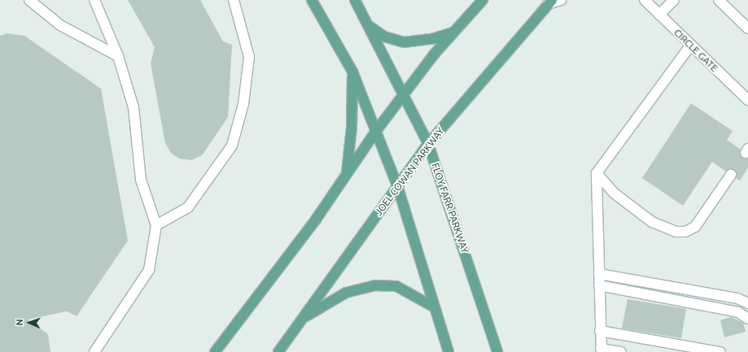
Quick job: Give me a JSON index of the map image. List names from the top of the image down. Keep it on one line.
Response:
{"streets":{"main road":["JOEL COWAN PARKWAY","FLOY FARR PARKWAY"],"street":["CIRCLE GATE"]},"crossings":[["JOEL COWAN PARKWAY","FLOY FARR PARKWAY"]],"north":"left"}
